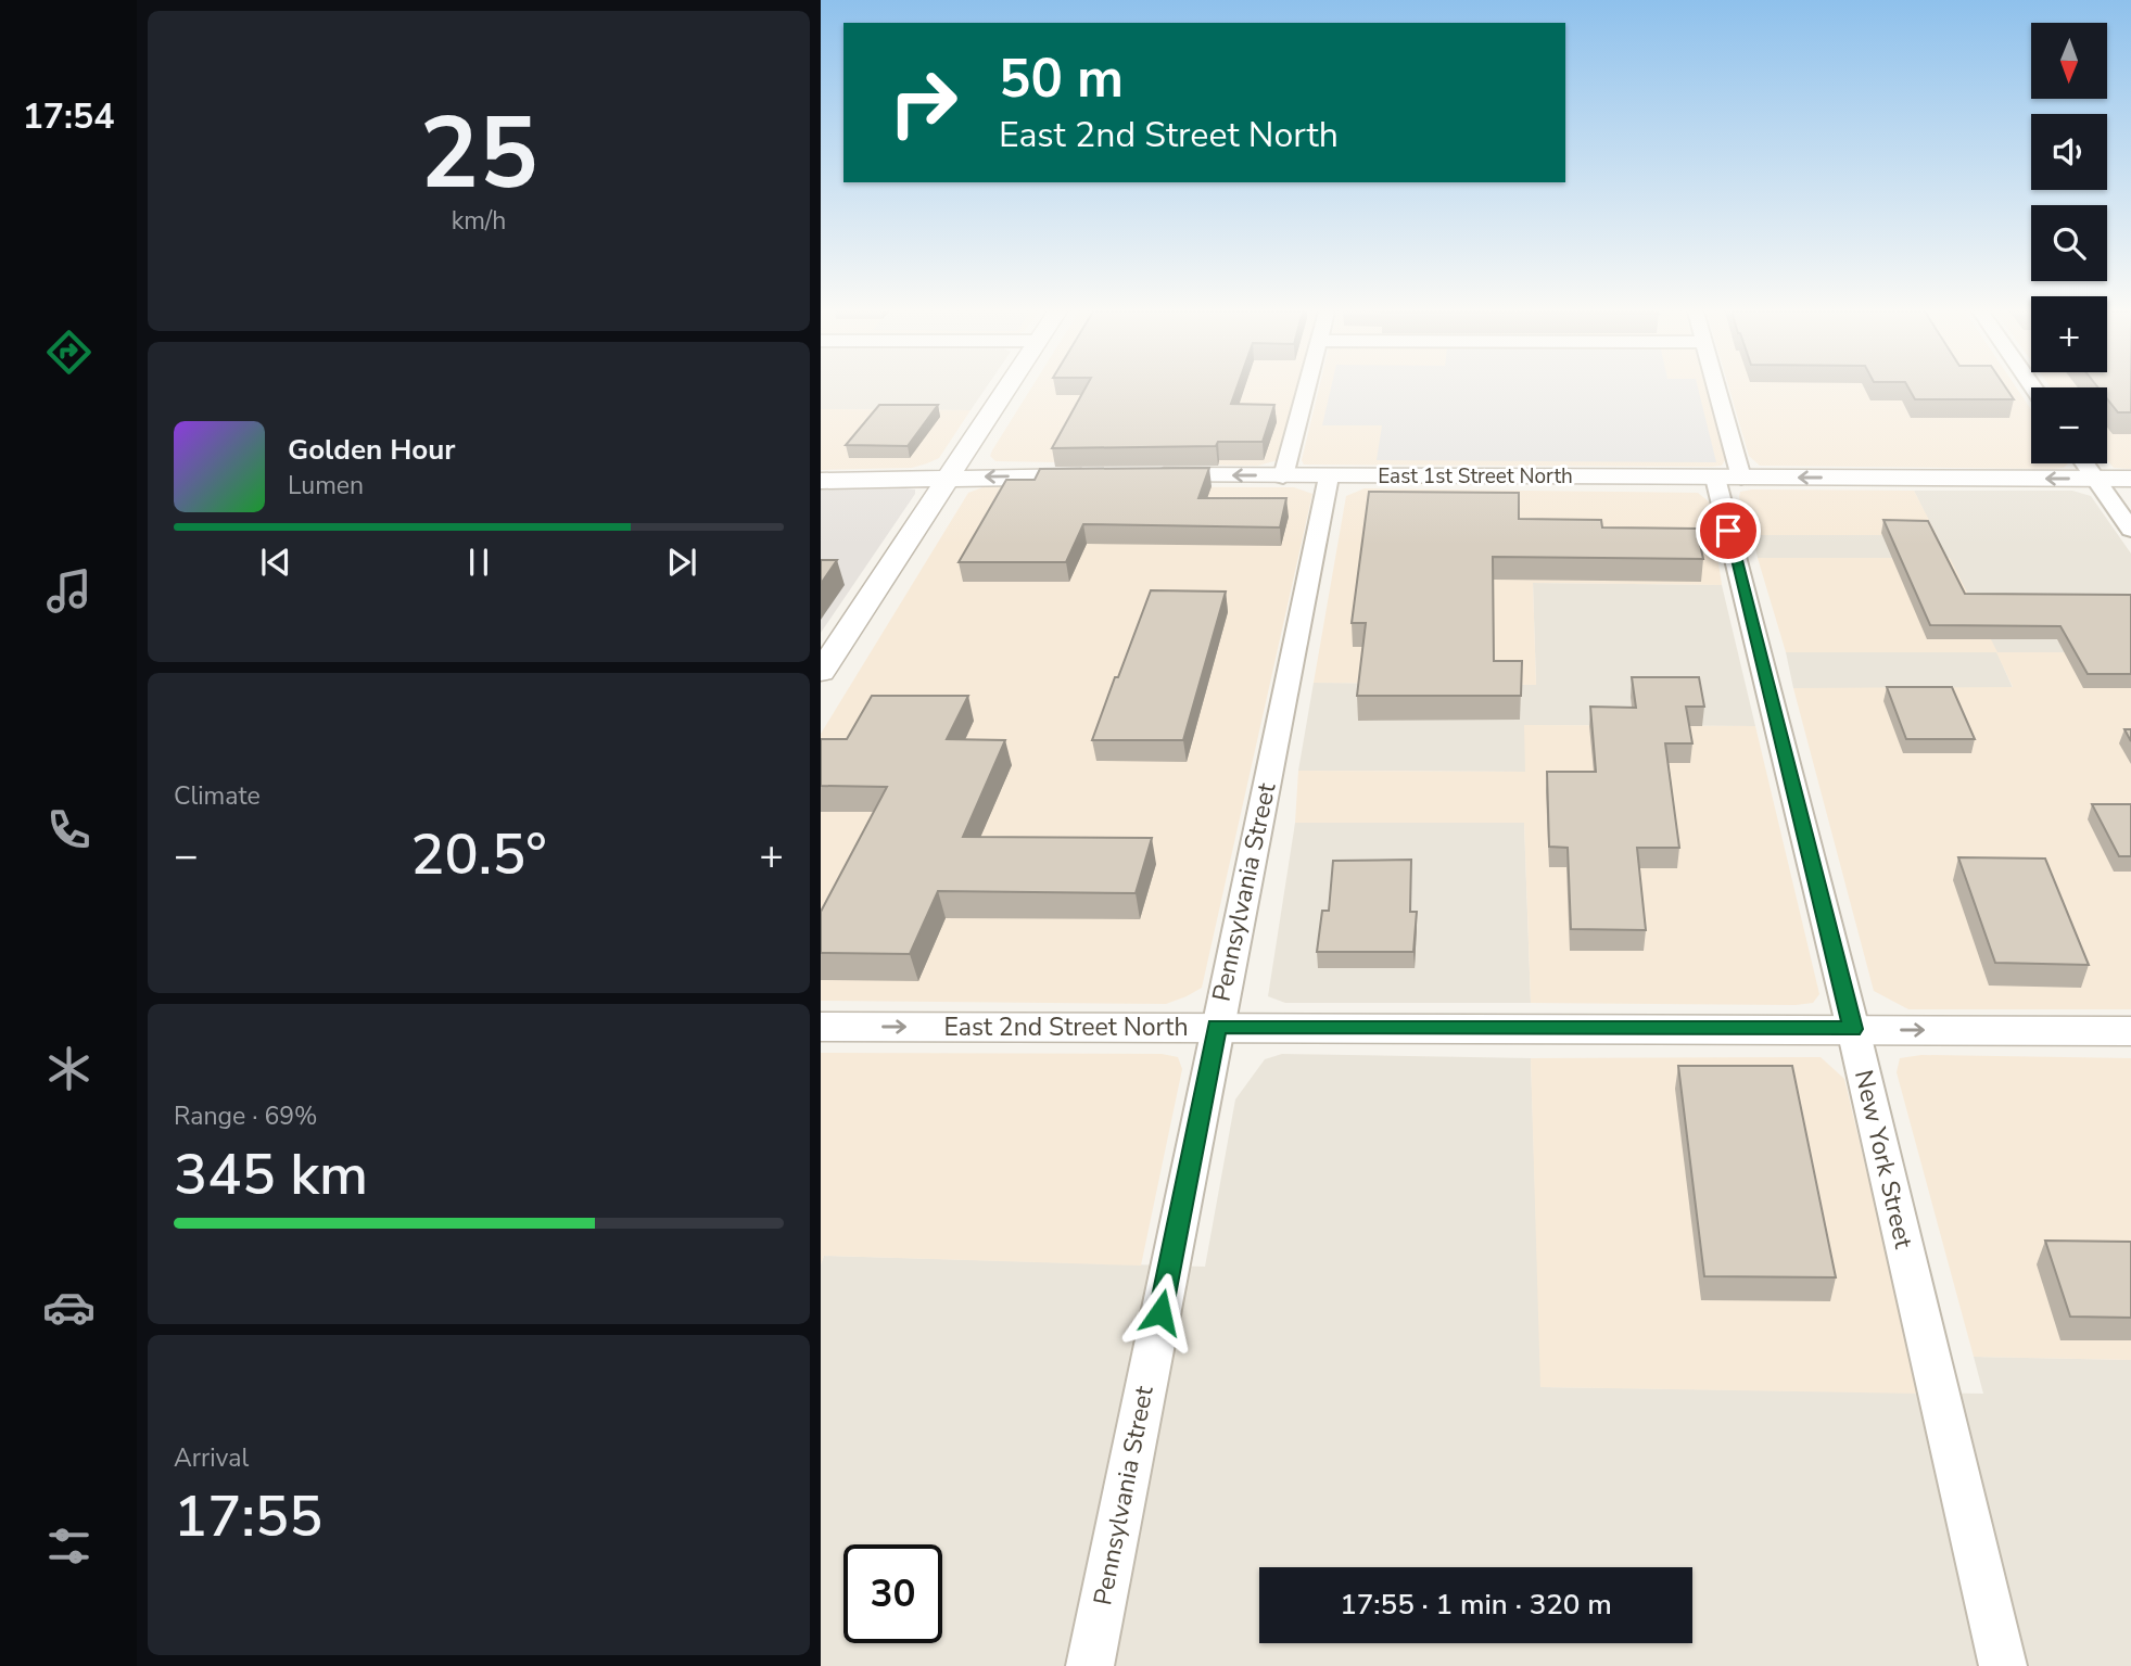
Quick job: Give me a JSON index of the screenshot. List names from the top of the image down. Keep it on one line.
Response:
{"streets":{"street":["East 1st Street North","Pennsylvania Street","East 2nd Street North","New York Street"]},"crossings":[["East 1st Street North","Pennsylvania Street"],["East 1st Street North","New York Street"],["Pennsylvania Street","East 2nd Street North"],["East 2nd Street North","New York Street"]],"one_way":["East 1st Street North","East 2nd Street North"],"north":"bottom","page":{"tabs":"17:54","tile":[["25","km/h"],"Climate",["Range · 69%","345 km"],["Arrival","17:55"]],"map_buttons":["+","−"],"turn":["50 m","East 2nd Street North"],"song":["Golden Hour","Lumen"],"heat":["−","20.5°","+"],"limit":"30","trip":"17:55 · 1 min · 320 m"}}
